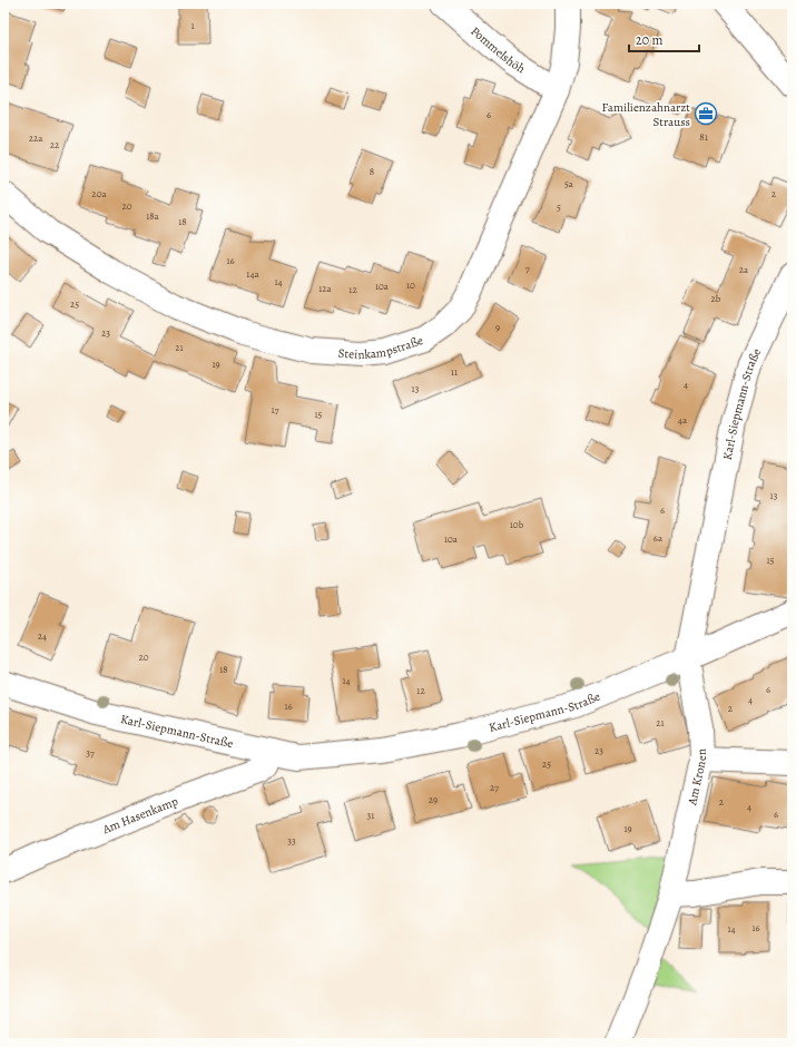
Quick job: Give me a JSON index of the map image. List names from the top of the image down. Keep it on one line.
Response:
{"streets":{"street":["Pommelshöh","Steinkampstraße","Karl-Siepmann-Straße","Am Kronen","Am Hasenkamp"]},"crossings":[["Pommelshöh","Steinkampstraße"],["Karl-Siepmann-Straße","Am Kronen"],["Karl-Siepmann-Straße","Am Hasenkamp"]],"places":{"office":["Familienzahnarzt Strauss"]},"house_numbers":["1","6","81","22a","22","8","5a","20a","2","20","5","18a","18","16","7","2a","14a","14","10","10a","12a","12","2b","25","9","23","21","19","11","4","13","17","15","4a","13","6","10b","6a","10a","15","24","20","18","14","6","12","4","16","2","21","23","37","25","27","29","2","4","6","31","19","33","16","14"],"scale_bar":"20 m"}
